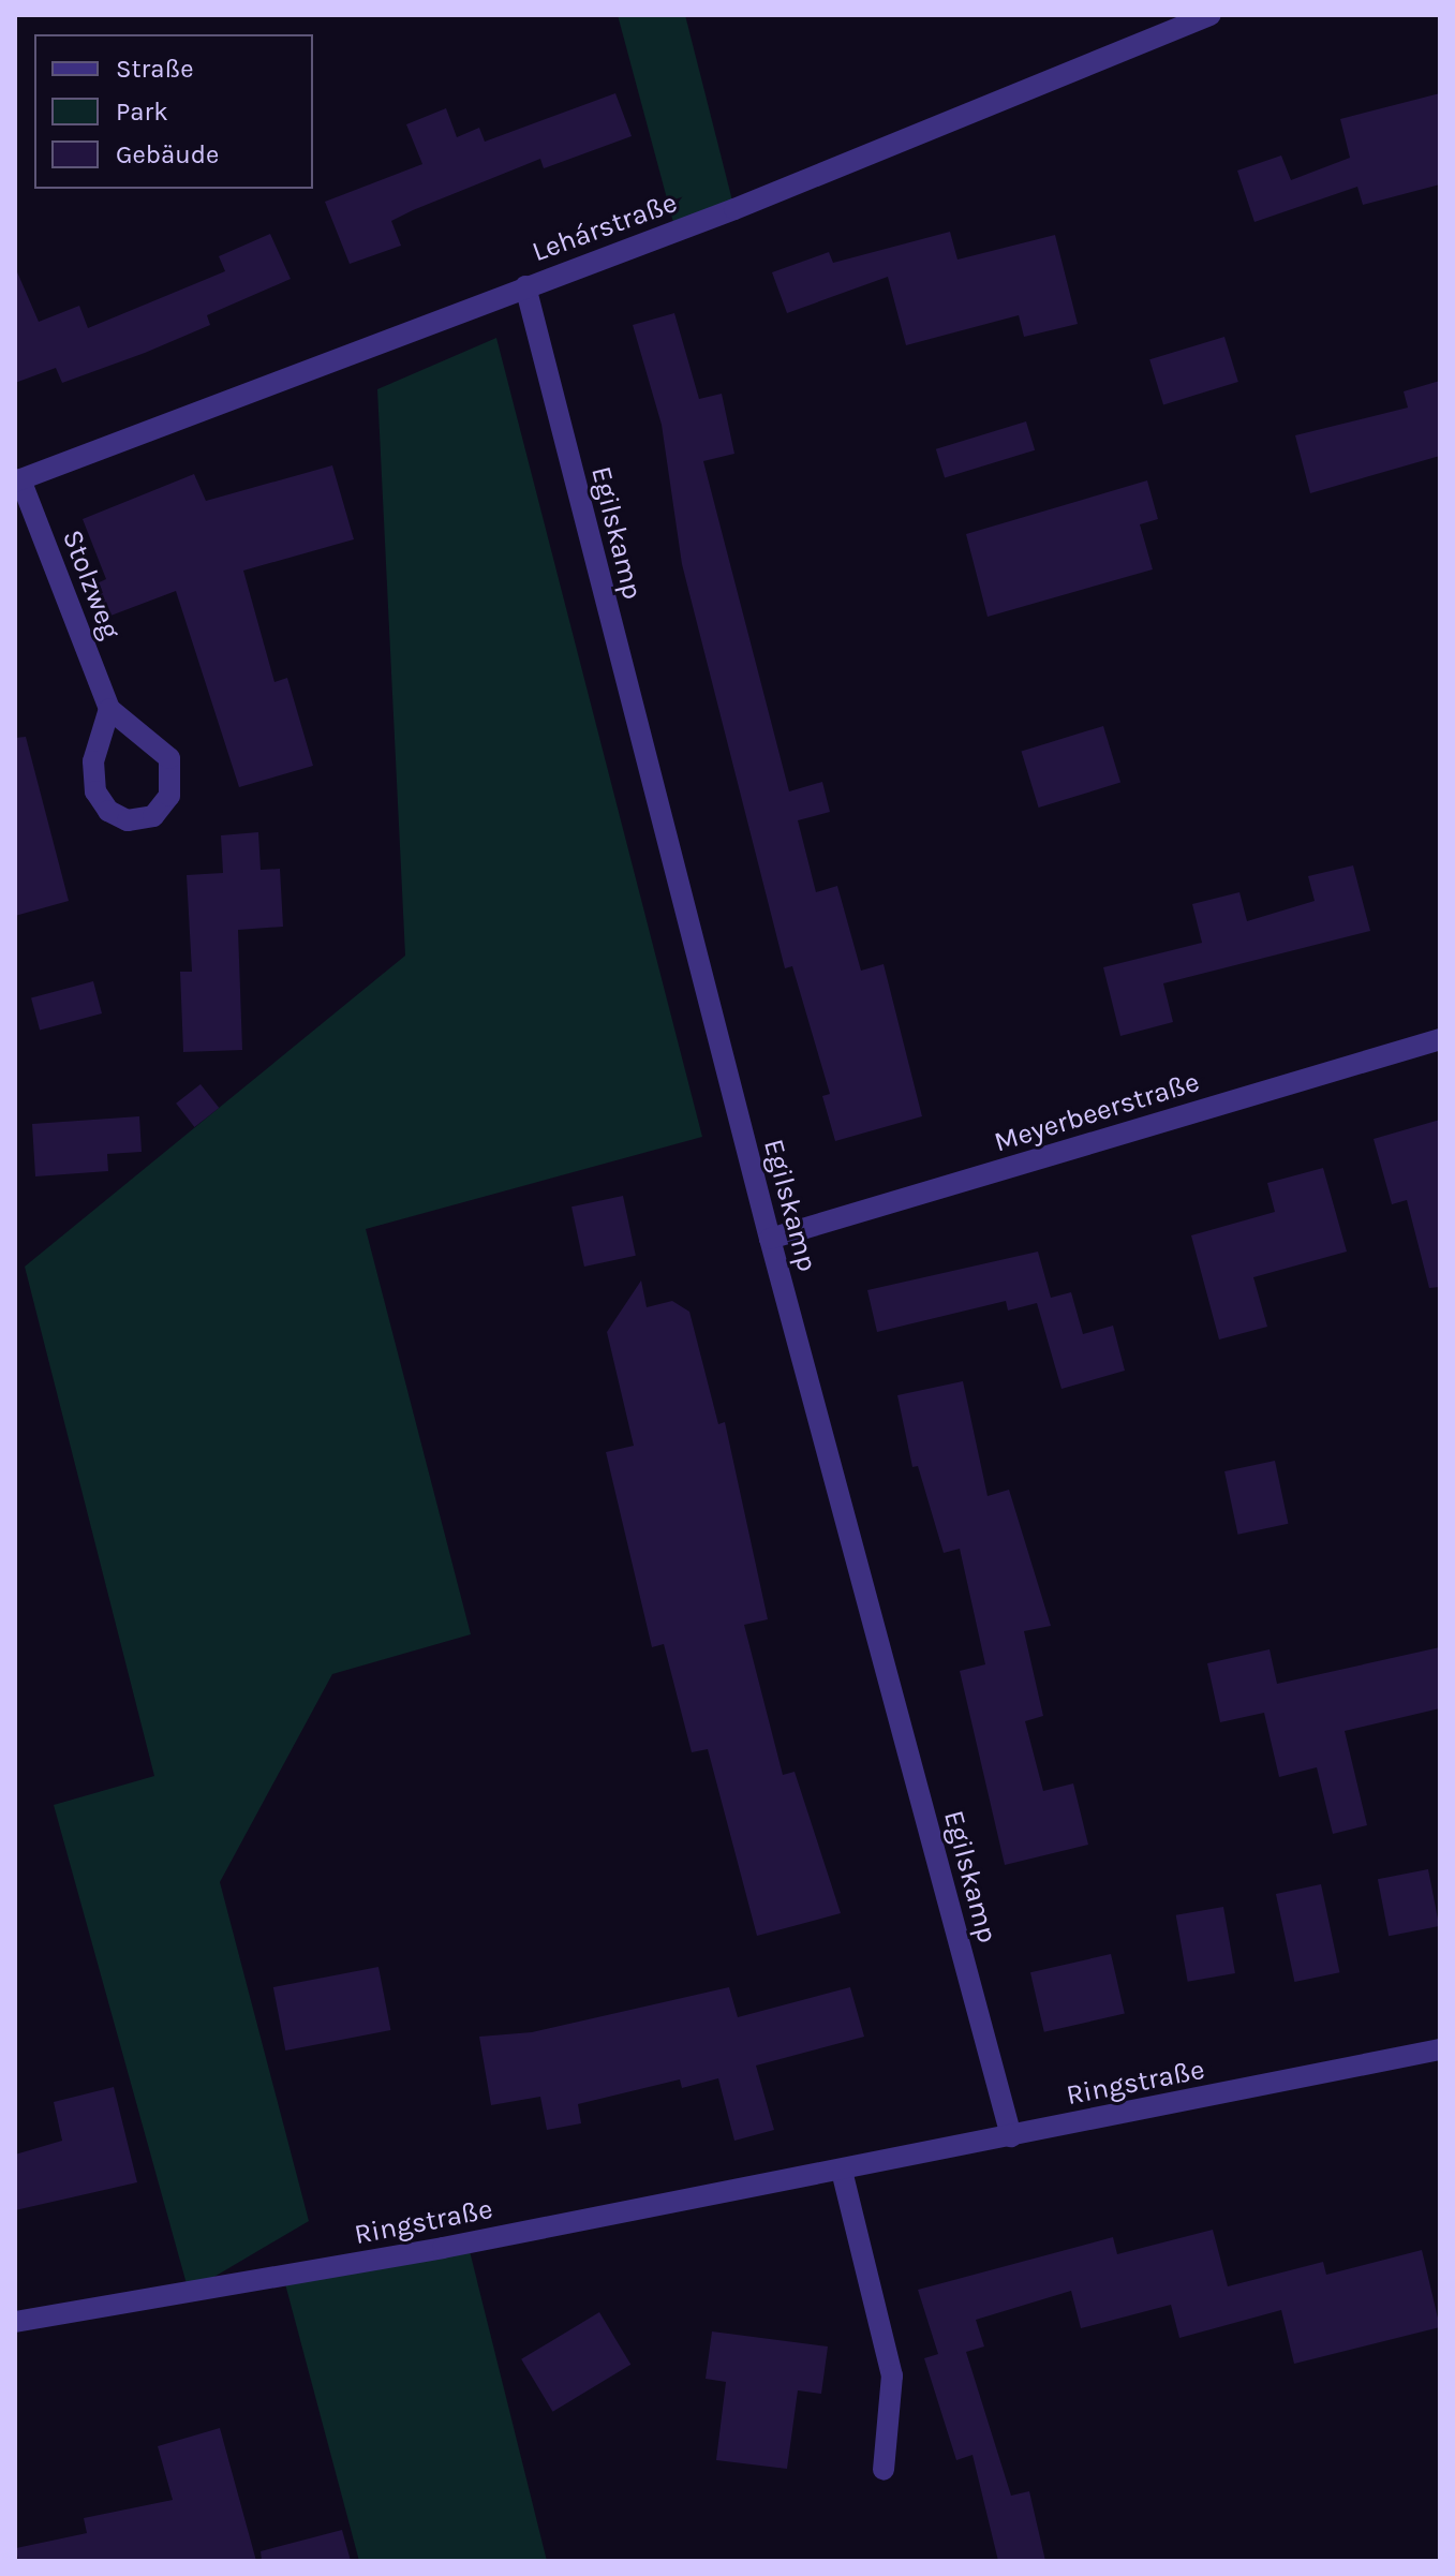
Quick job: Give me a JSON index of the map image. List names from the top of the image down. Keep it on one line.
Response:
{"streets":{"street":["Lehárstraße","Egilskamp","Stolzweg","Meyerbeerstraße","Ringstraße"]},"crossings":[["Lehárstraße","Egilskamp"],["Lehárstraße","Stolzweg"],["Egilskamp","Meyerbeerstraße"],["Egilskamp","Ringstraße"]],"legend":["Straße","Park","Gebäude"]}
